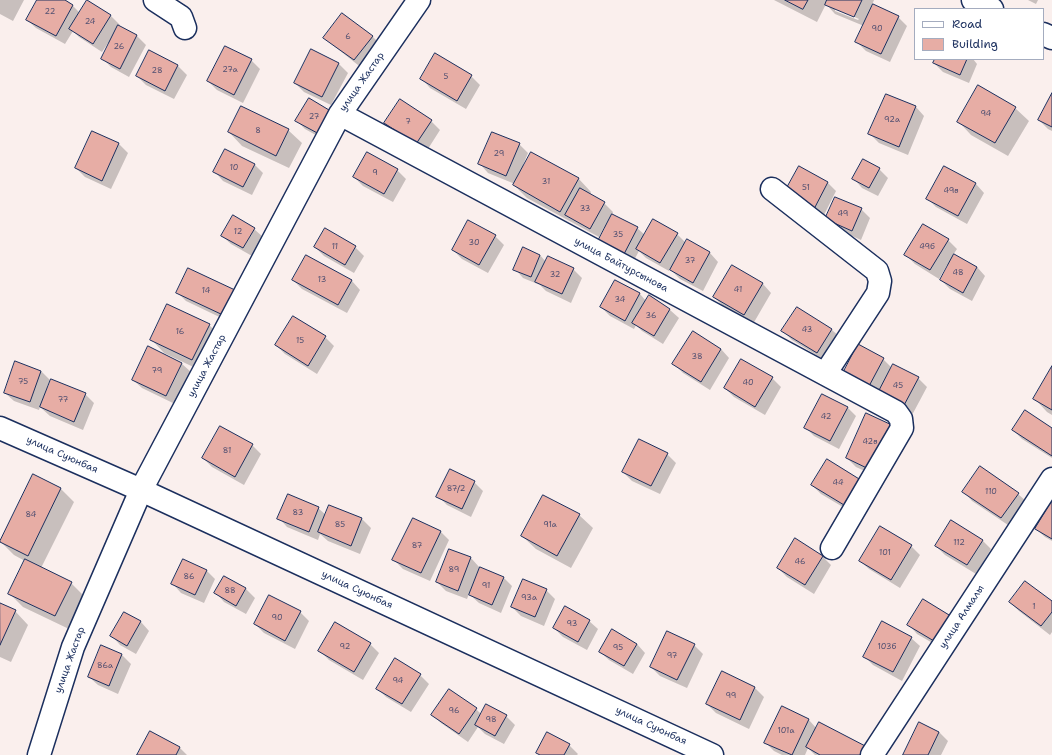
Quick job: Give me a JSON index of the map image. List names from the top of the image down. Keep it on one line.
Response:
{"streets":{"street":["улица Жастар","улица Байтурсынова","улица Суюнбая","улица Алмалы"]},"crossings":[["улица Жастар","улица Байтурсынова"],["улица Жастар","улица Суюнбая"]],"house_numbers":["22","24","90","6","26","27а","28","5","94","27","92а","7","8","29","10","9","31","51","49в","33","49","12","35","30","11","49б","37","48","32","13","41","14","34","36","43","16","15","38","79","75","40","45","77","42","42в","81","44","87/2","110","83","84","85","91а","112","87","101","46","89","86","91","88","93а","1","90","93","92","103б","95","97","86а","94","99","96","98","101а"],"legend":["Road","Building"]}
